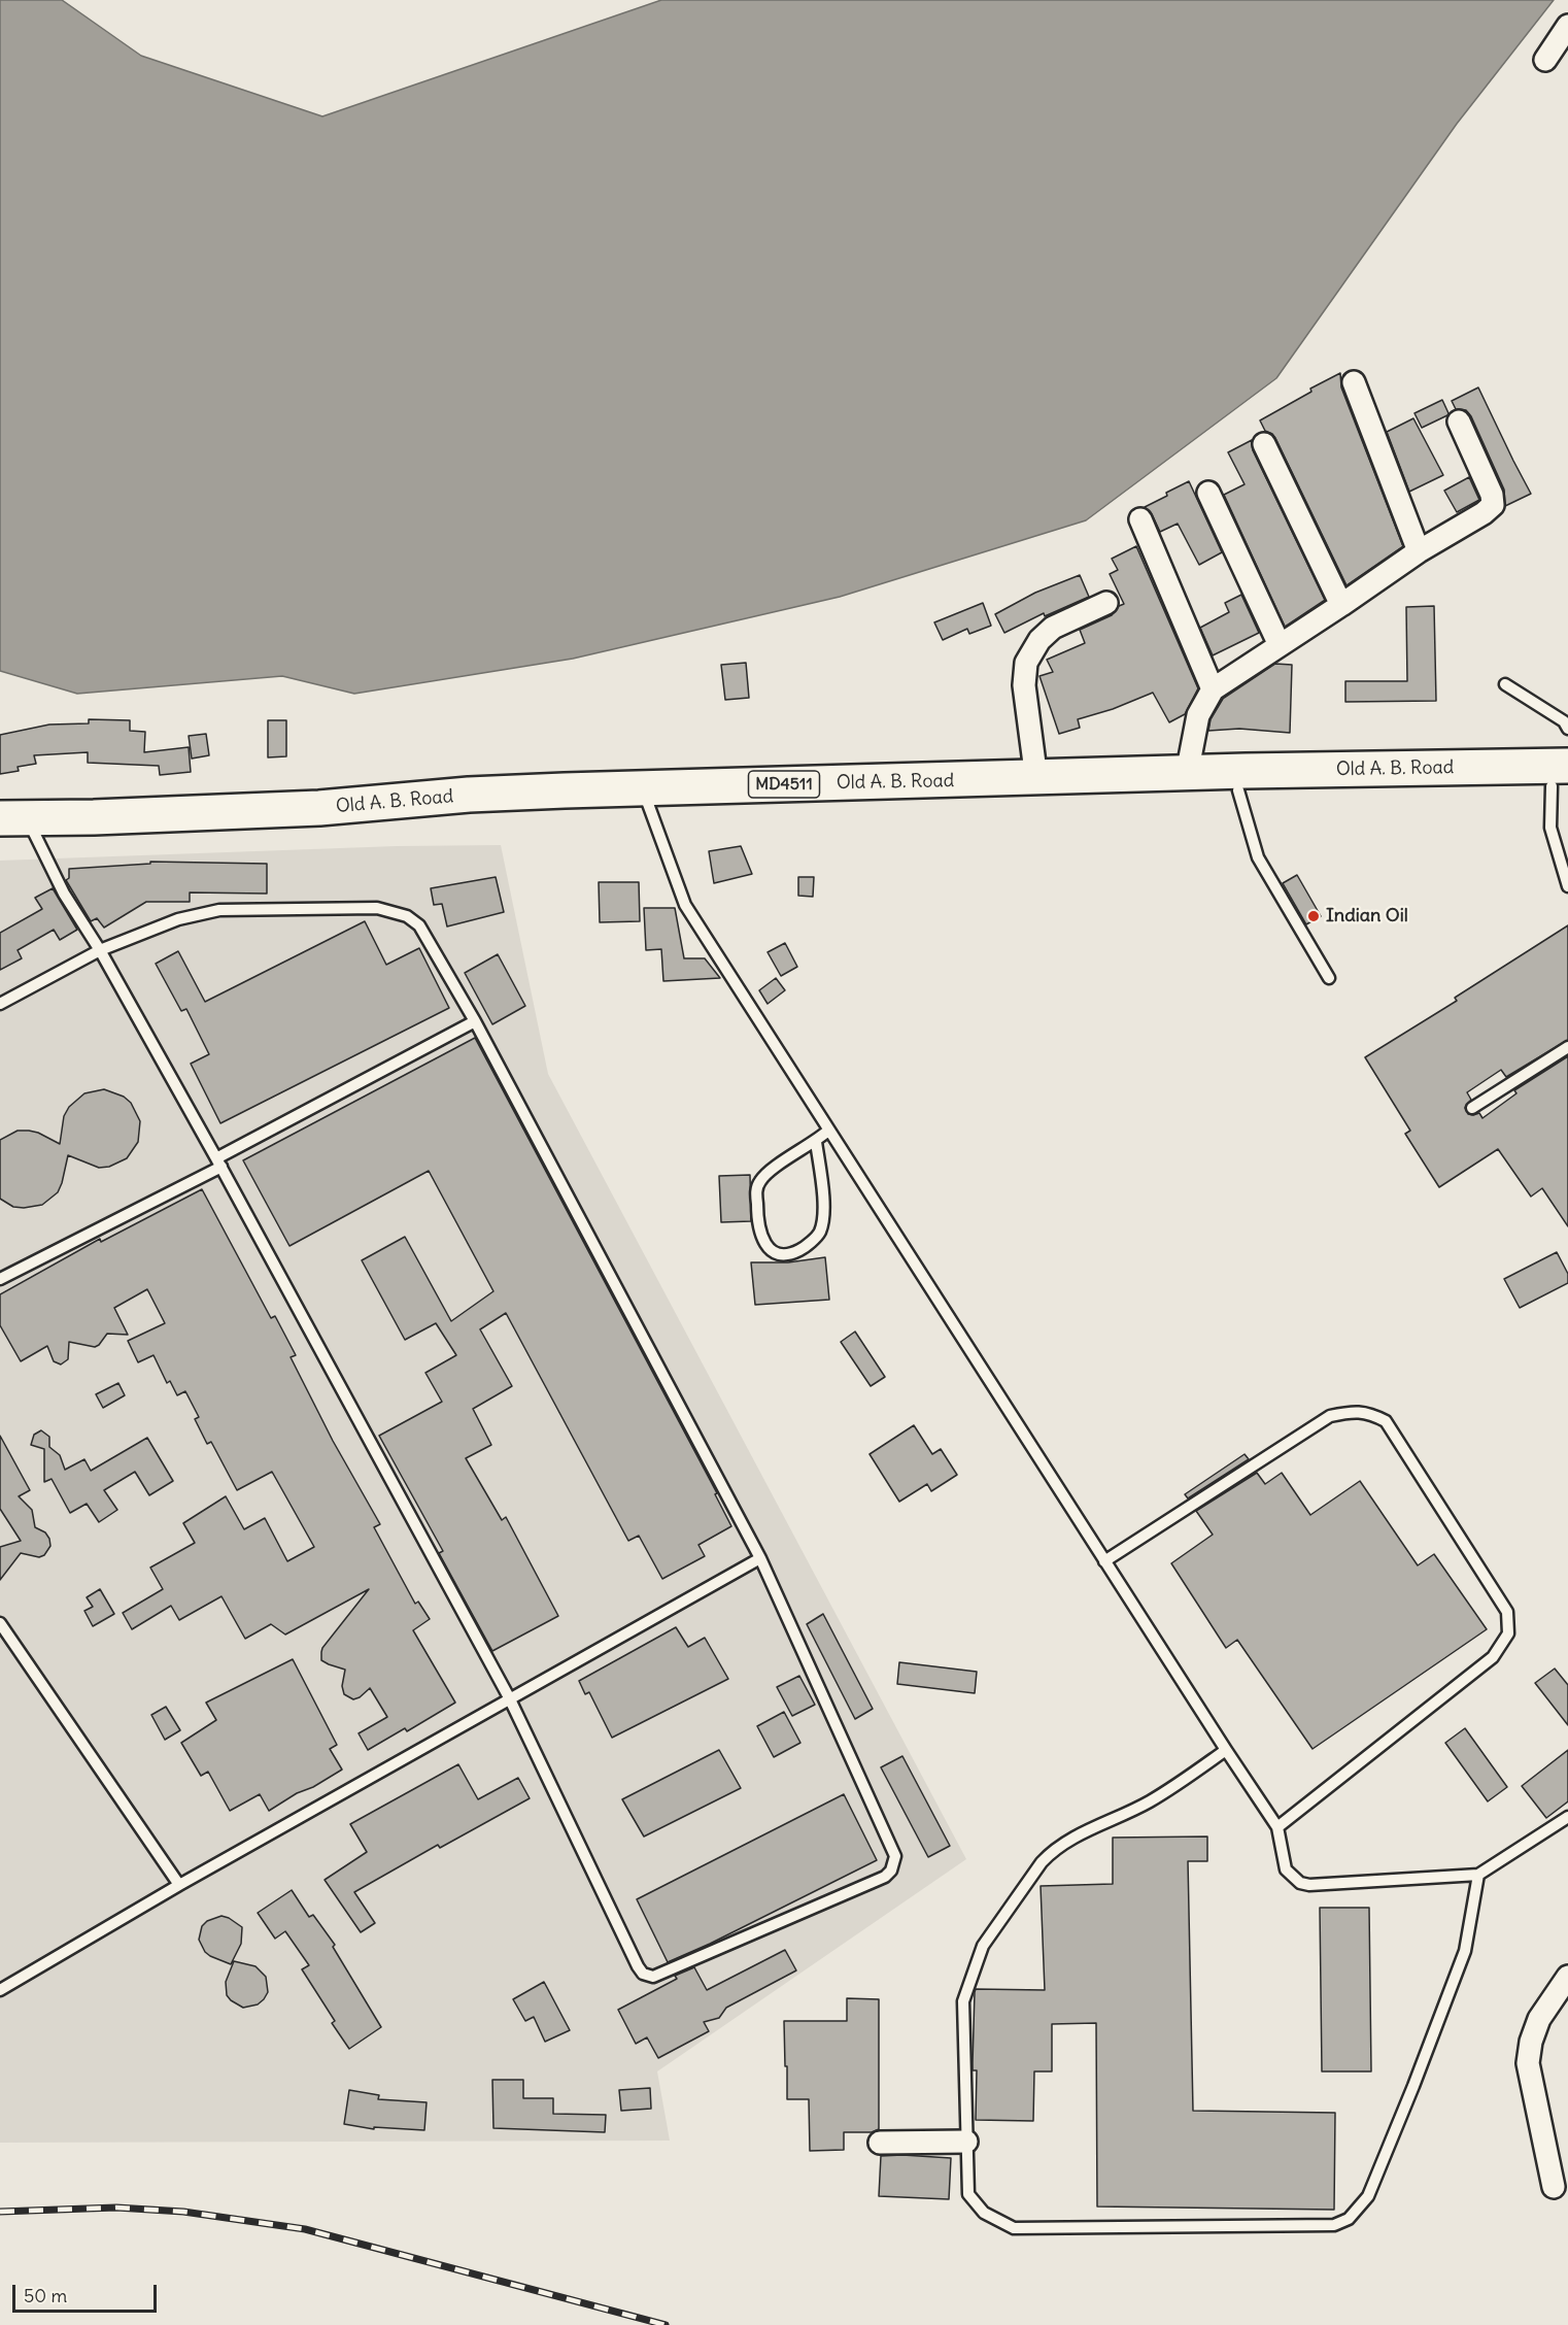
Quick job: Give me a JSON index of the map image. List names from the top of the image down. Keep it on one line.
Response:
{"streets":{"main road":["Old A. B. Road","MD4511"]},"places":["Indian Oil"],"scale_bar":"50 m"}
